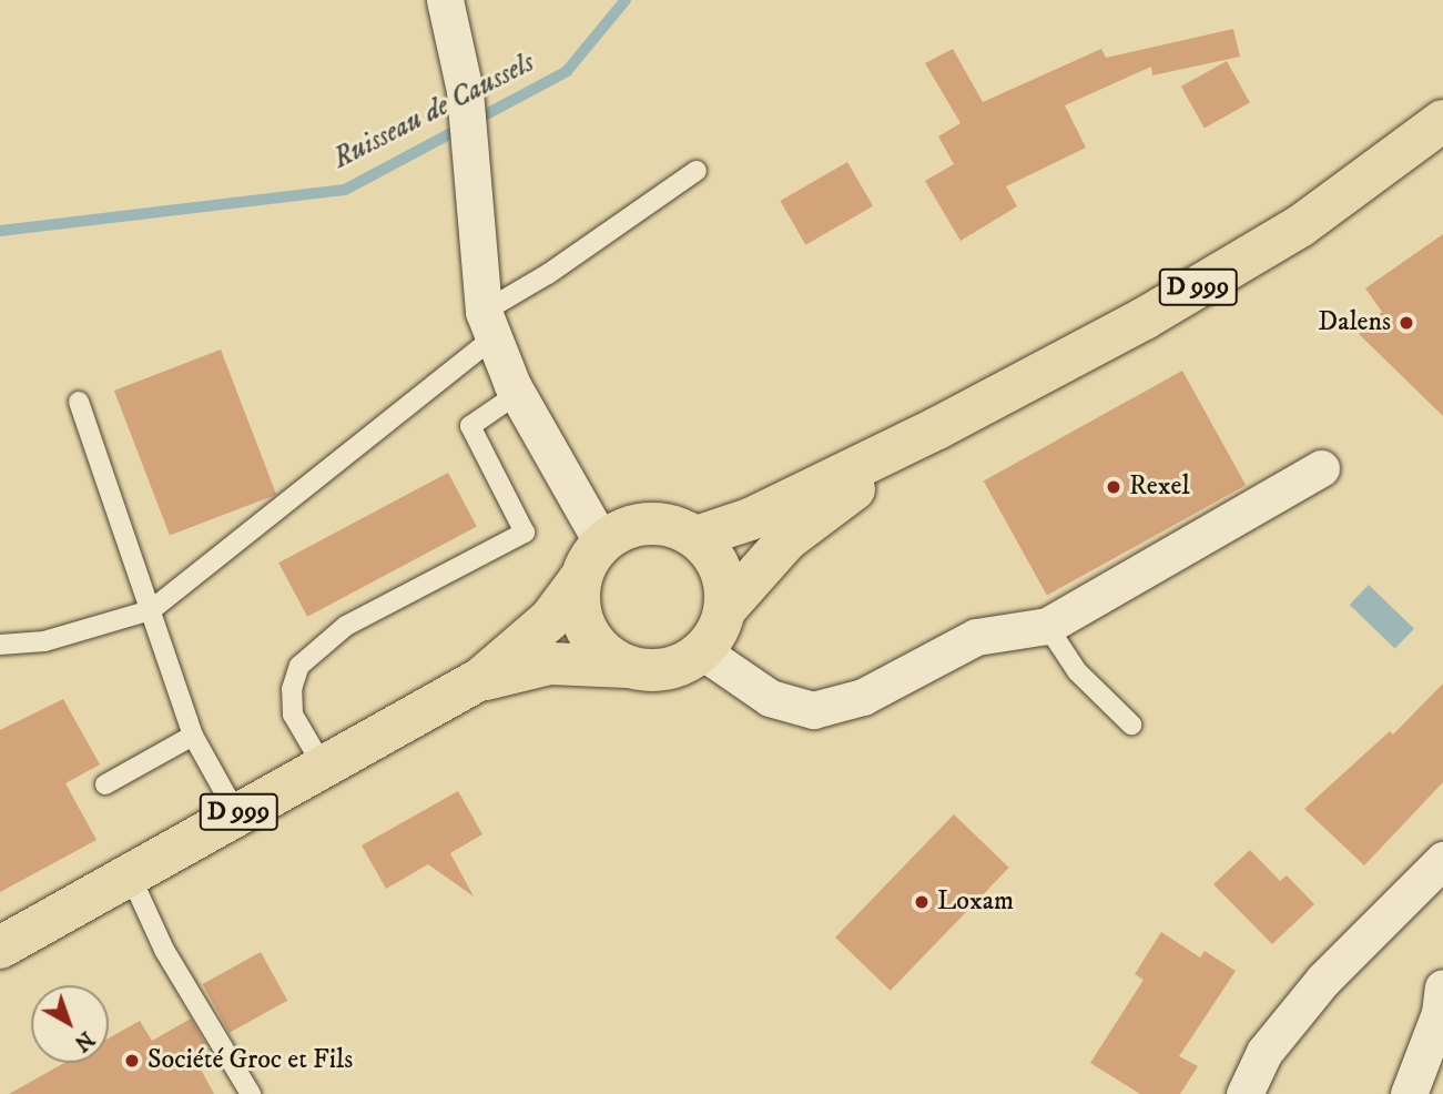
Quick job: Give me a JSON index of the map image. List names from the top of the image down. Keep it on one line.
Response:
{"streets":{"main road":["D 999"]},"water":["Ruisseau de Caussels"],"places":["Dalens","Rexel","Loxam","Société Groc et Fils"],"north":"bottom right"}
